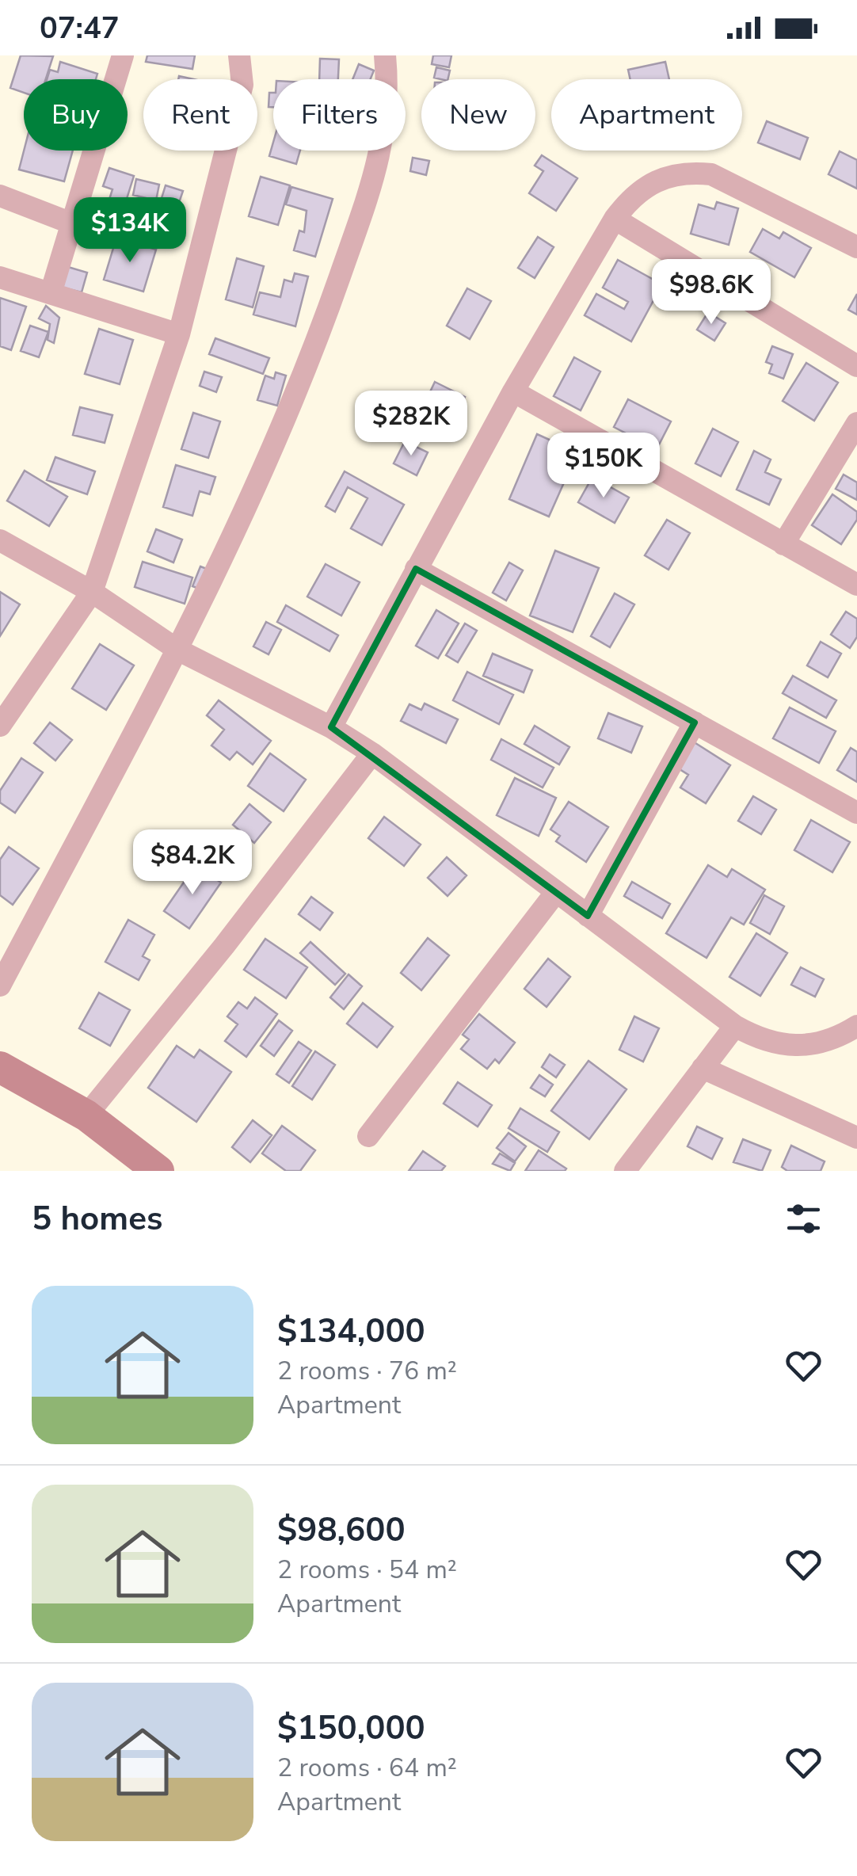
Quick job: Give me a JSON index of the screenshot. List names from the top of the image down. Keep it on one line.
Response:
{"page":{"status":"07:47","chip":["Buy","Rent","Filters","New","Apartment"],"price":["$134K","$98.6K","$282K","$150K","$84.2K"],"heading":"5 homes","list":[{"name":"$134,000","note":"2 rooms · 76 m² · Apartment"},{"name":"$98,600","note":"2 rooms · 54 m² · Apartment"},{"name":"$150,000","note":"2 rooms · 64 m² · Apartment"}]}}
